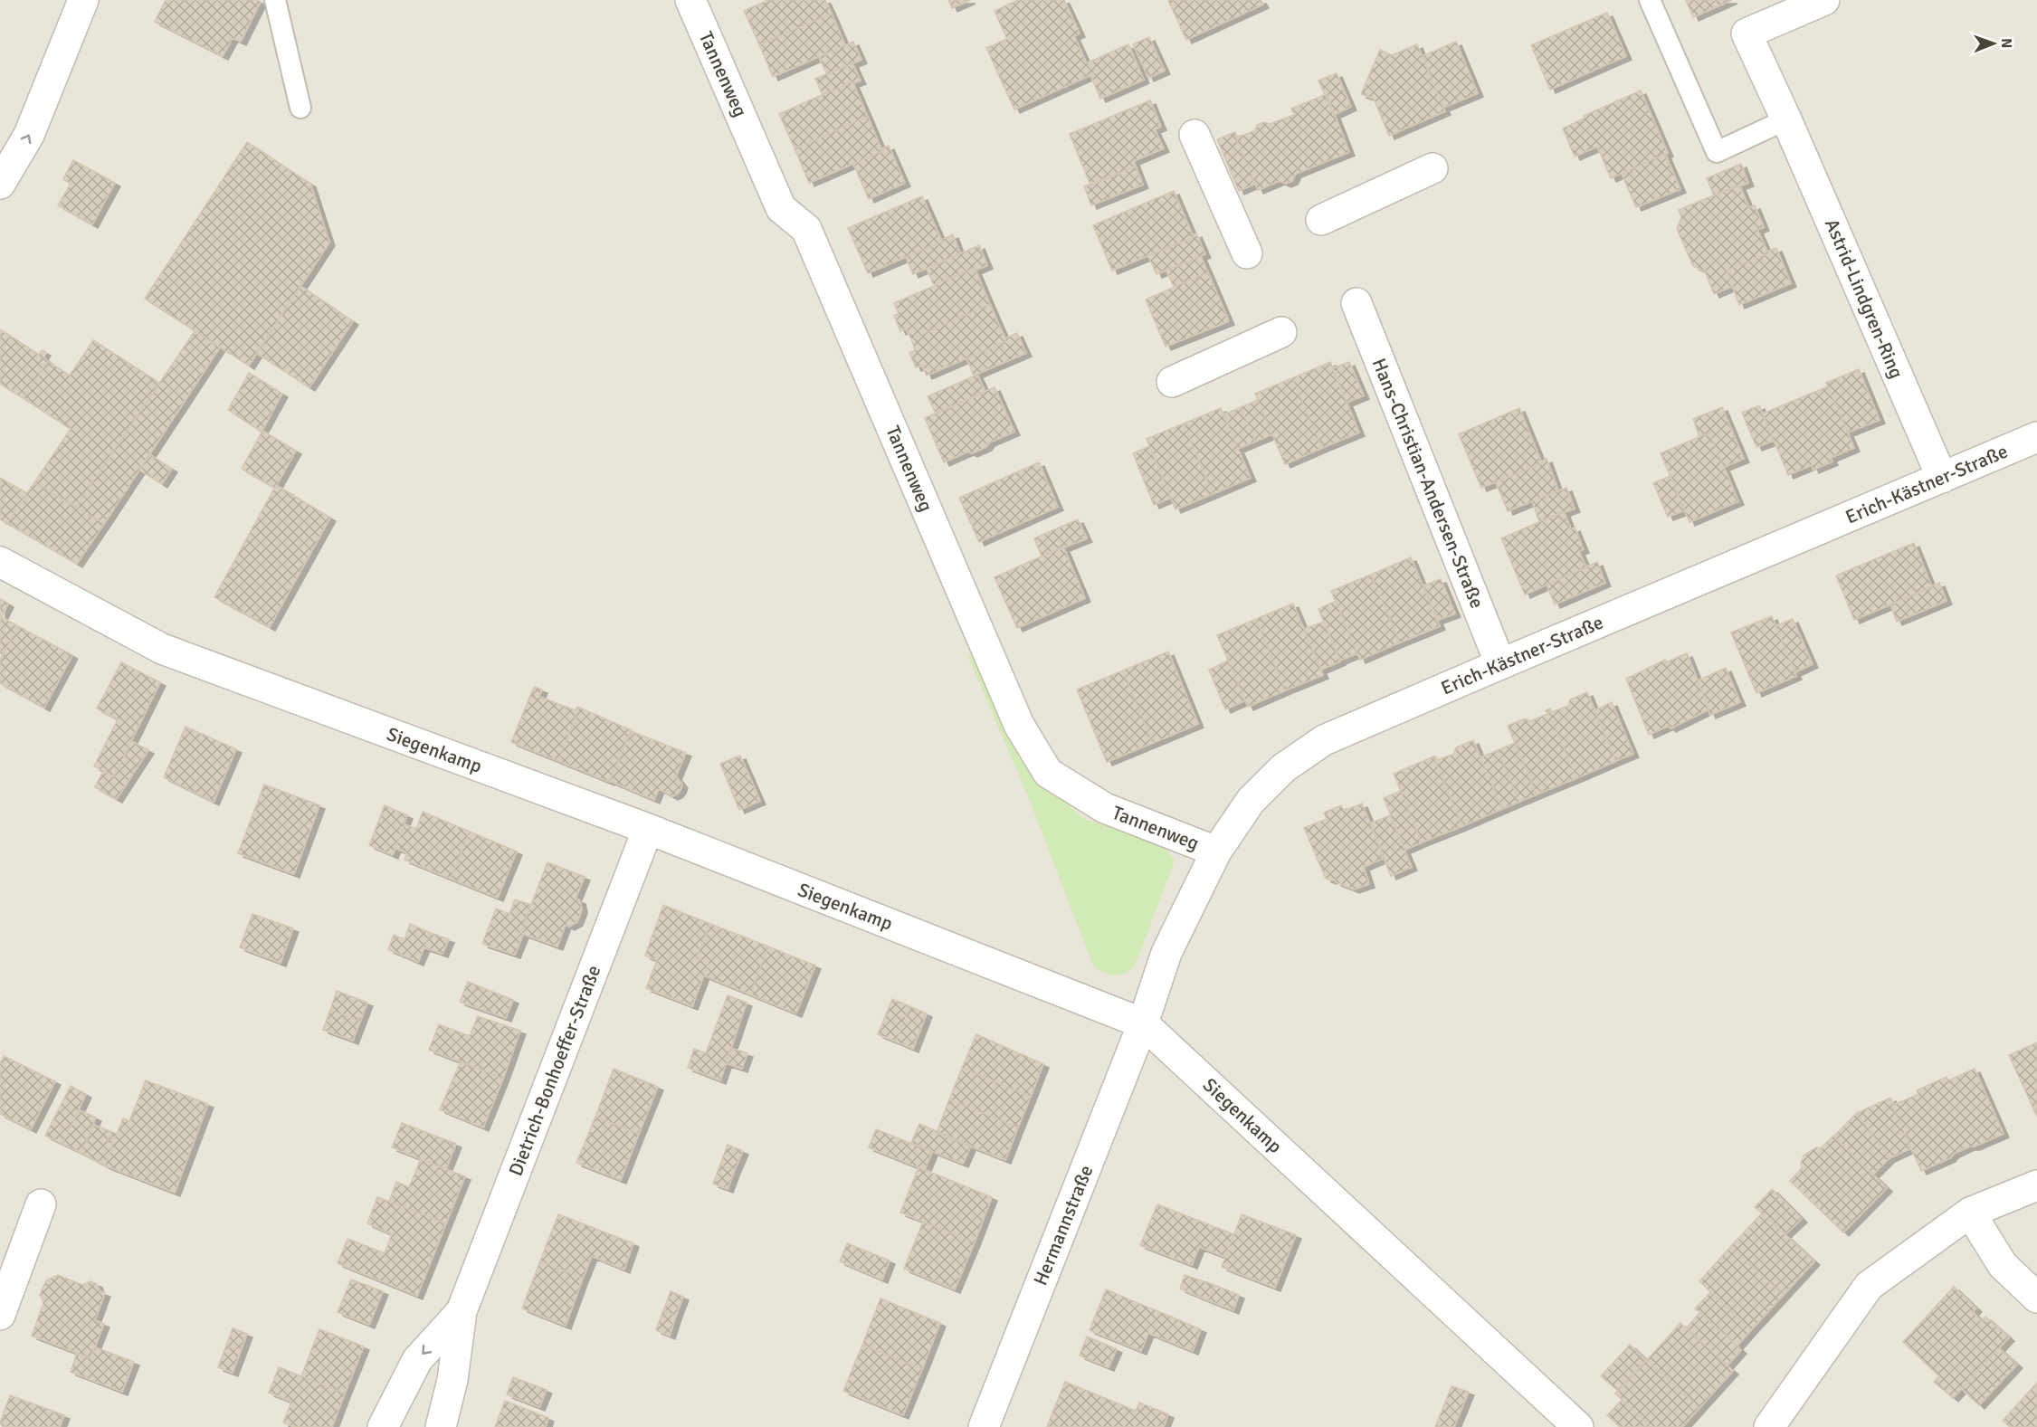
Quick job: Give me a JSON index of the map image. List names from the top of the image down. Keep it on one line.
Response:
{"streets":{"street":["Tannenweg","Astrid-Lindgren-Ring","Hans-Christian-Andersen-Straße","Erich-Kästner-Straße","Siegenkamp","Dietrich-Bonhoeffer-Straße","Hermannstraße"]},"crossings":[["Tannenweg","Erich-Kästner-Straße"],["Astrid-Lindgren-Ring","Erich-Kästner-Straße"],["Hans-Christian-Andersen-Straße","Erich-Kästner-Straße"],["Erich-Kästner-Straße","Siegenkamp"],["Erich-Kästner-Straße","Hermannstraße"],["Siegenkamp","Dietrich-Bonhoeffer-Straße"],["Siegenkamp","Hermannstraße"]],"north":"right"}
